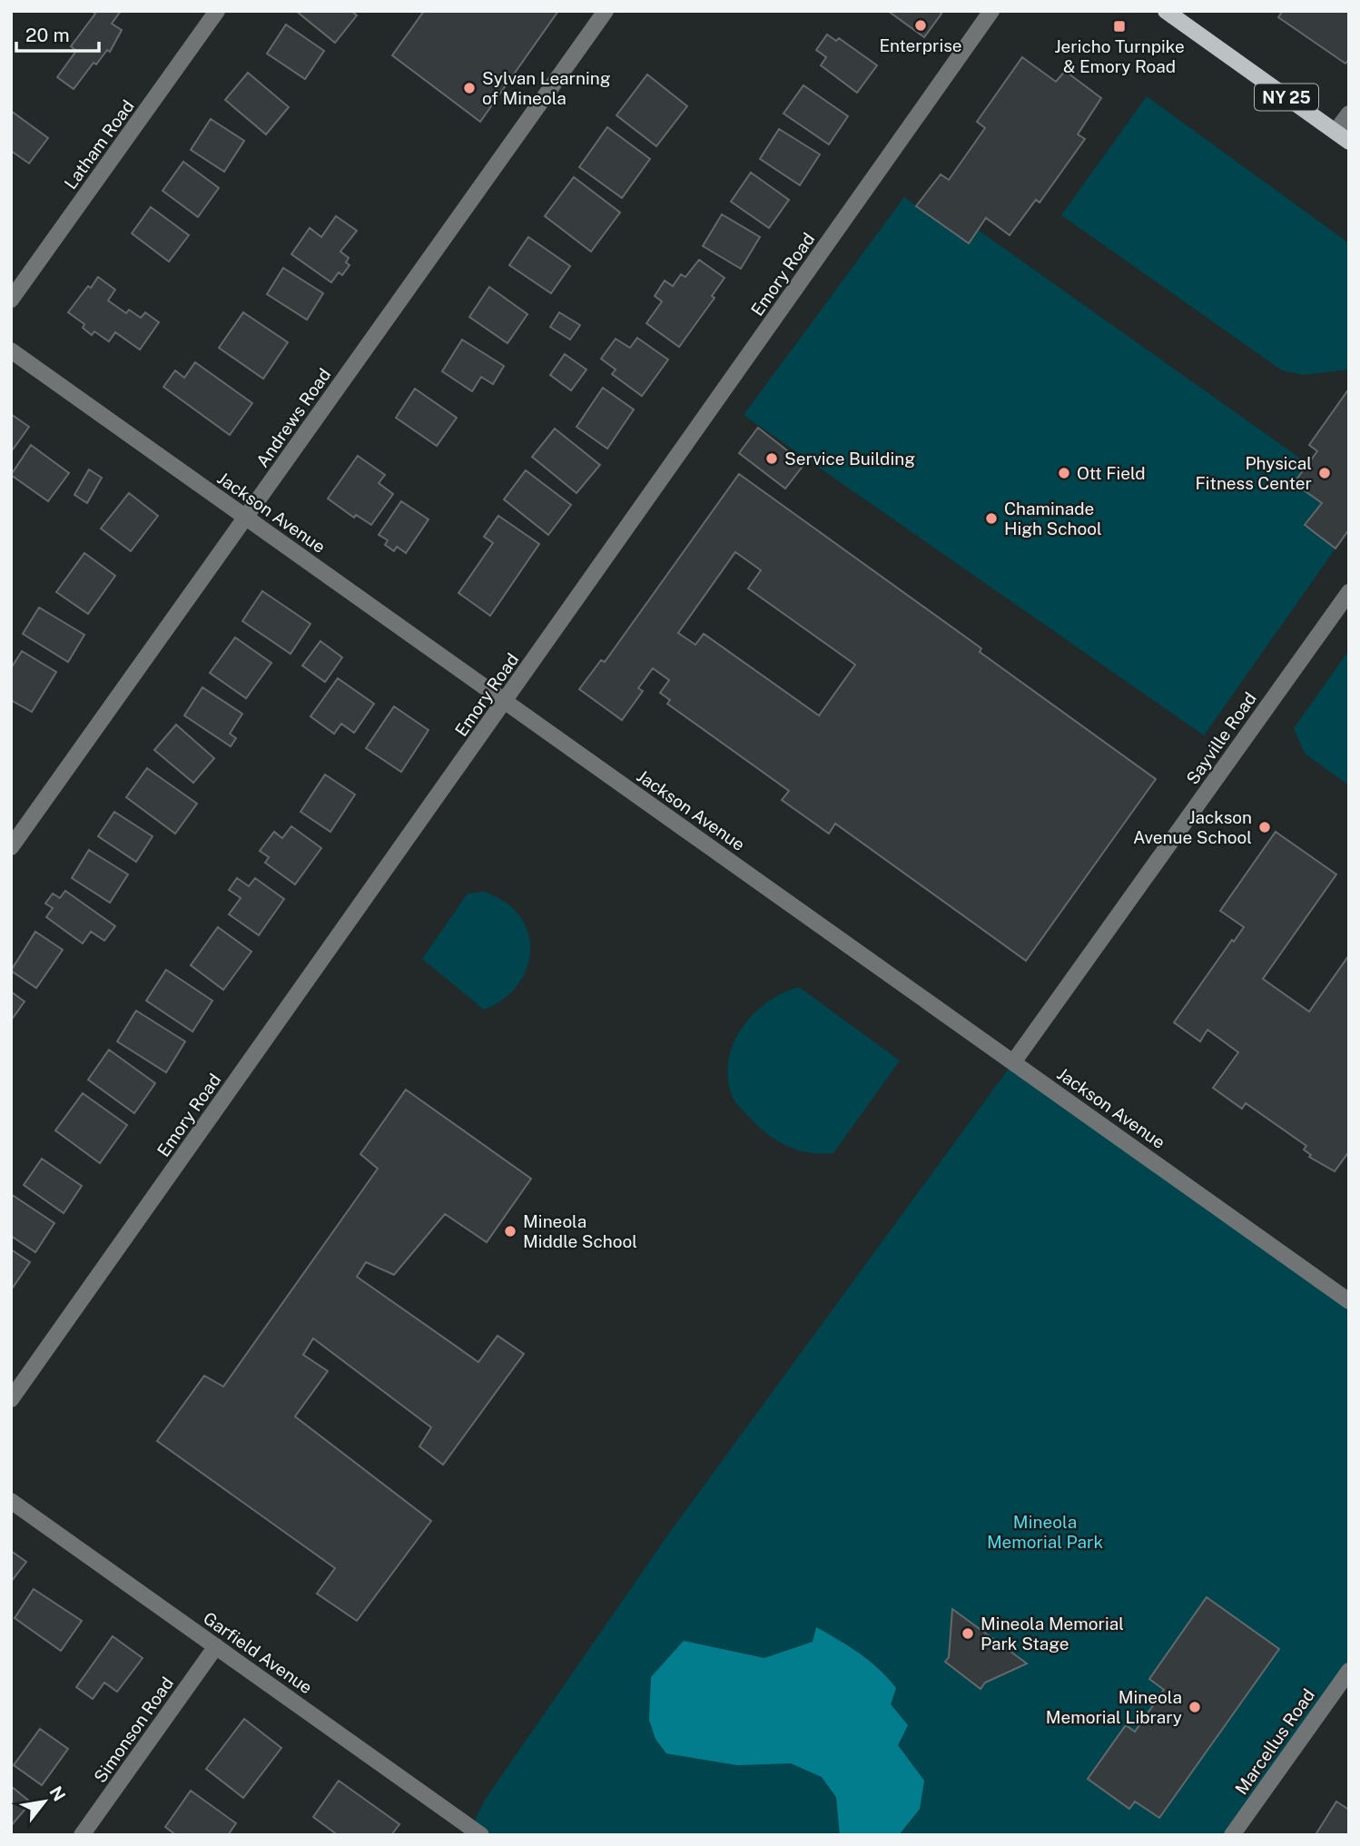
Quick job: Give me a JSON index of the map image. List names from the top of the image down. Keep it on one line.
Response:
{"streets":{"main road":["NY 25"],"street":["Latham Road","Emory Road","Andrews Road","Jackson Avenue","Sayville Road","Garfield Avenue","Simonson Road","Marcellus Road"]},"crossings":[["Emory Road","Jackson Avenue"],["Andrews Road","Jackson Avenue"],["Jackson Avenue","Sayville Road"],["Garfield Avenue","Simonson Road"]],"parks":["Mineola Memorial Park"],"places":{"other":["Enterprise","Sylvan Learning of Mineola","Service Building","Ott Field","Physical Fitness Center","Chaminade High School","Jackson Avenue School","Mineola Middle School","Mineola Memorial Park Stage","Mineola Memorial Library"],"transit":["Jericho Turnpike & Emory Road"]},"scale_bar":"20 m","north":"top right"}
